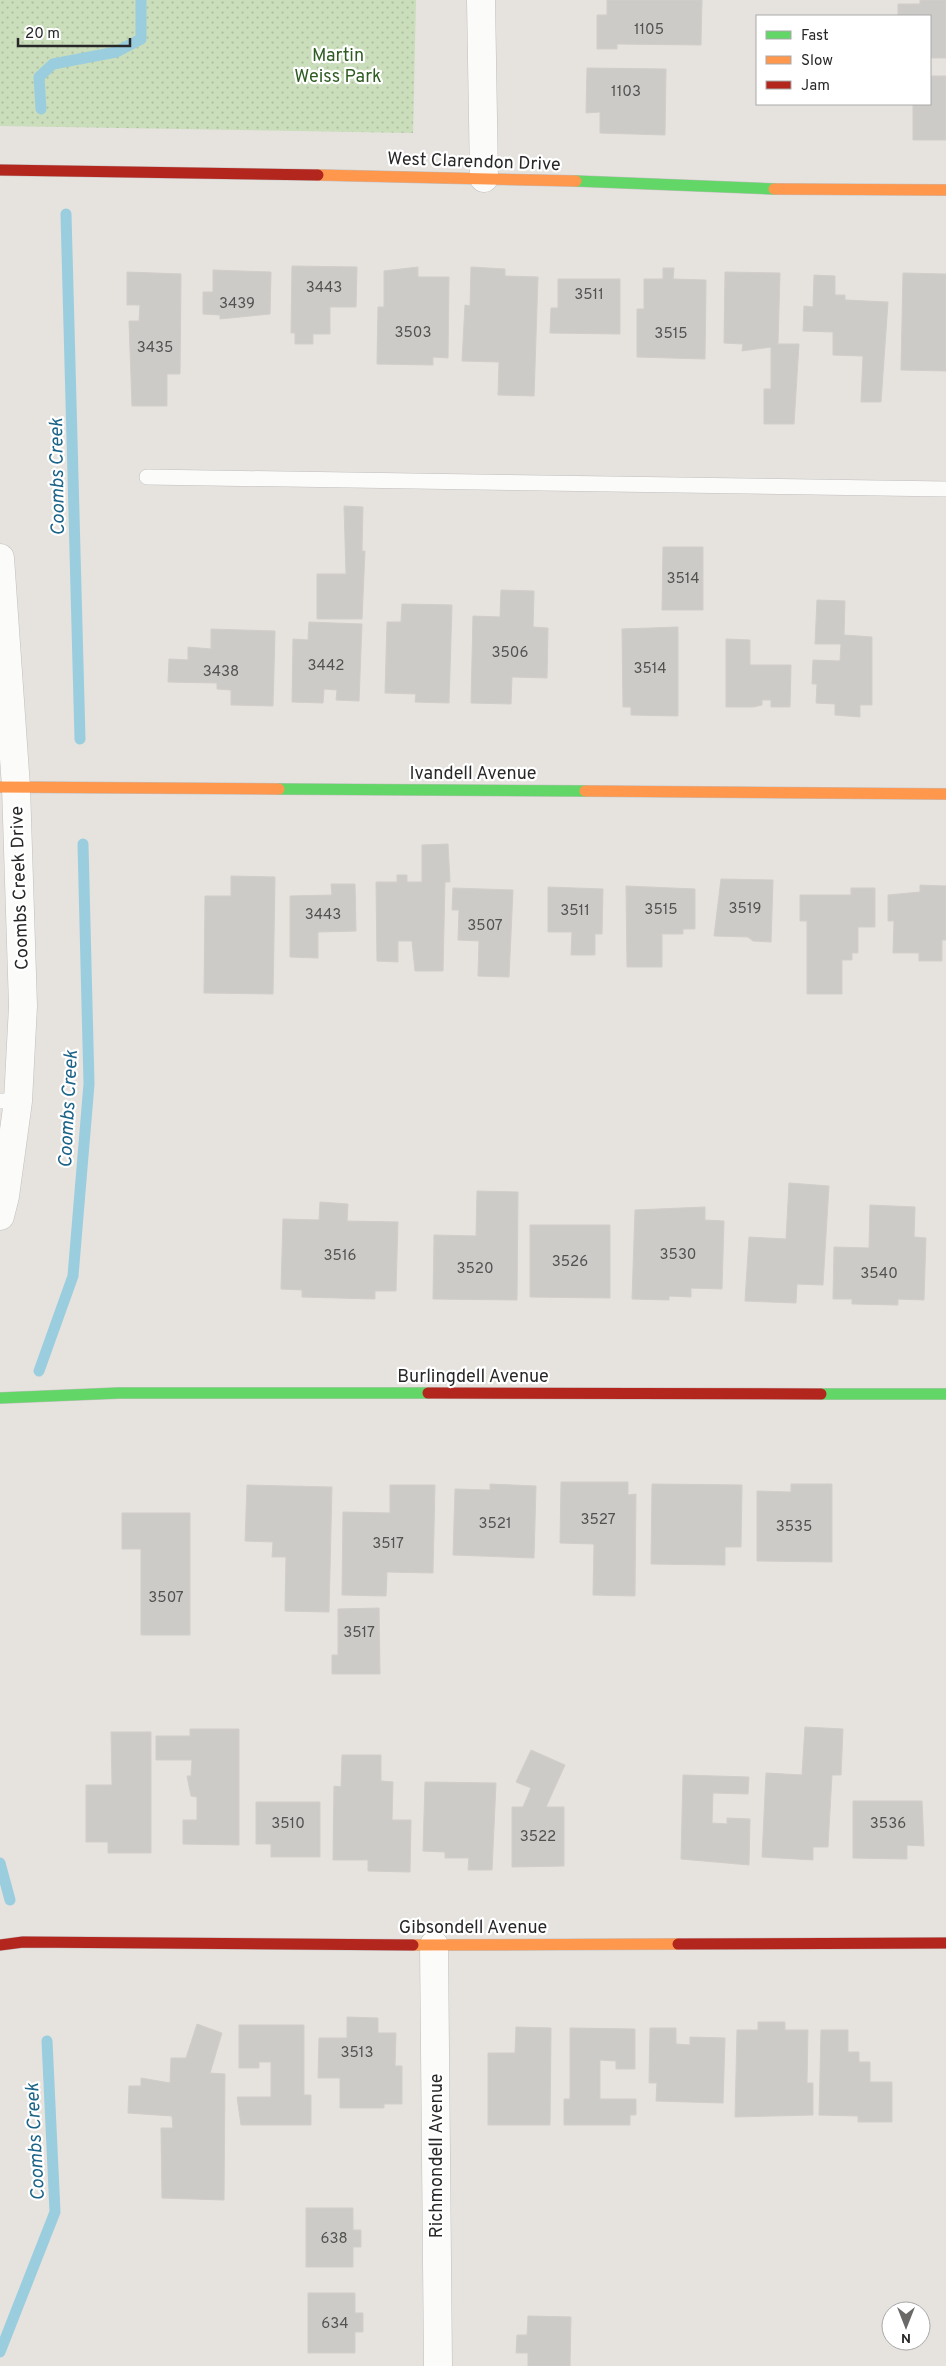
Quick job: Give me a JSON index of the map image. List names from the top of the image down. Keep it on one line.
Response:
{"streets":{"street":["West Clarendon Drive","Ivandell Avenue","Coombs Creek Drive","Burlingdell Avenue","Gibsondell Avenue","Richmondell Avenue"]},"crossings":[["Ivandell Avenue","Coombs Creek Drive"],["Gibsondell Avenue","Richmondell Avenue"]],"water":["Coombs Creek"],"parks":["Martin Weiss Park"],"house_numbers":["1105","1103","3443","3511","3439","3503","3515","3435","3514","3506","3442","3514","3438","3519","3515","3511","3443","3507","3530","3516","3526","3520","3540","3527","3521","3535","3517","3507","3517","3510","3536","3522","3513","638","634"],"legend":["Fast","Slow","Jam"],"scale_bar":"20 m","north":"bottom"}
